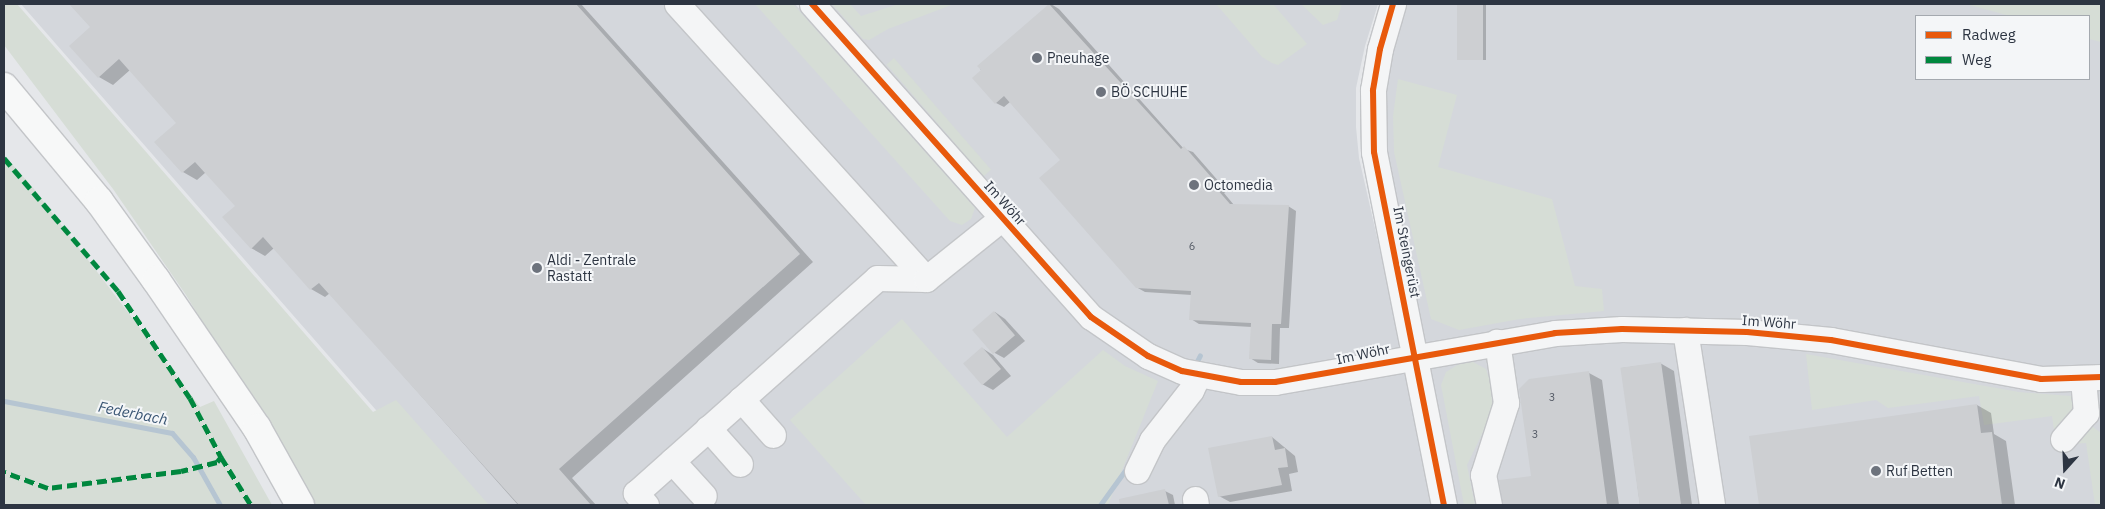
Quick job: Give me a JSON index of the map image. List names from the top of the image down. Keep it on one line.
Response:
{"streets":{"street":["Im Wöhr","Im Steingerüst"]},"crossings":[["Im Wöhr","Im Steingerüst"]],"water":["Federbach"],"places":["Pneuhage","BÖ SCHUHE","Octomedia","Aldi - Zentrale Rastatt","Ruf Betten"],"house_numbers":["6","3","3"],"legend":["Radweg","Weg"],"north":"bottom"}
